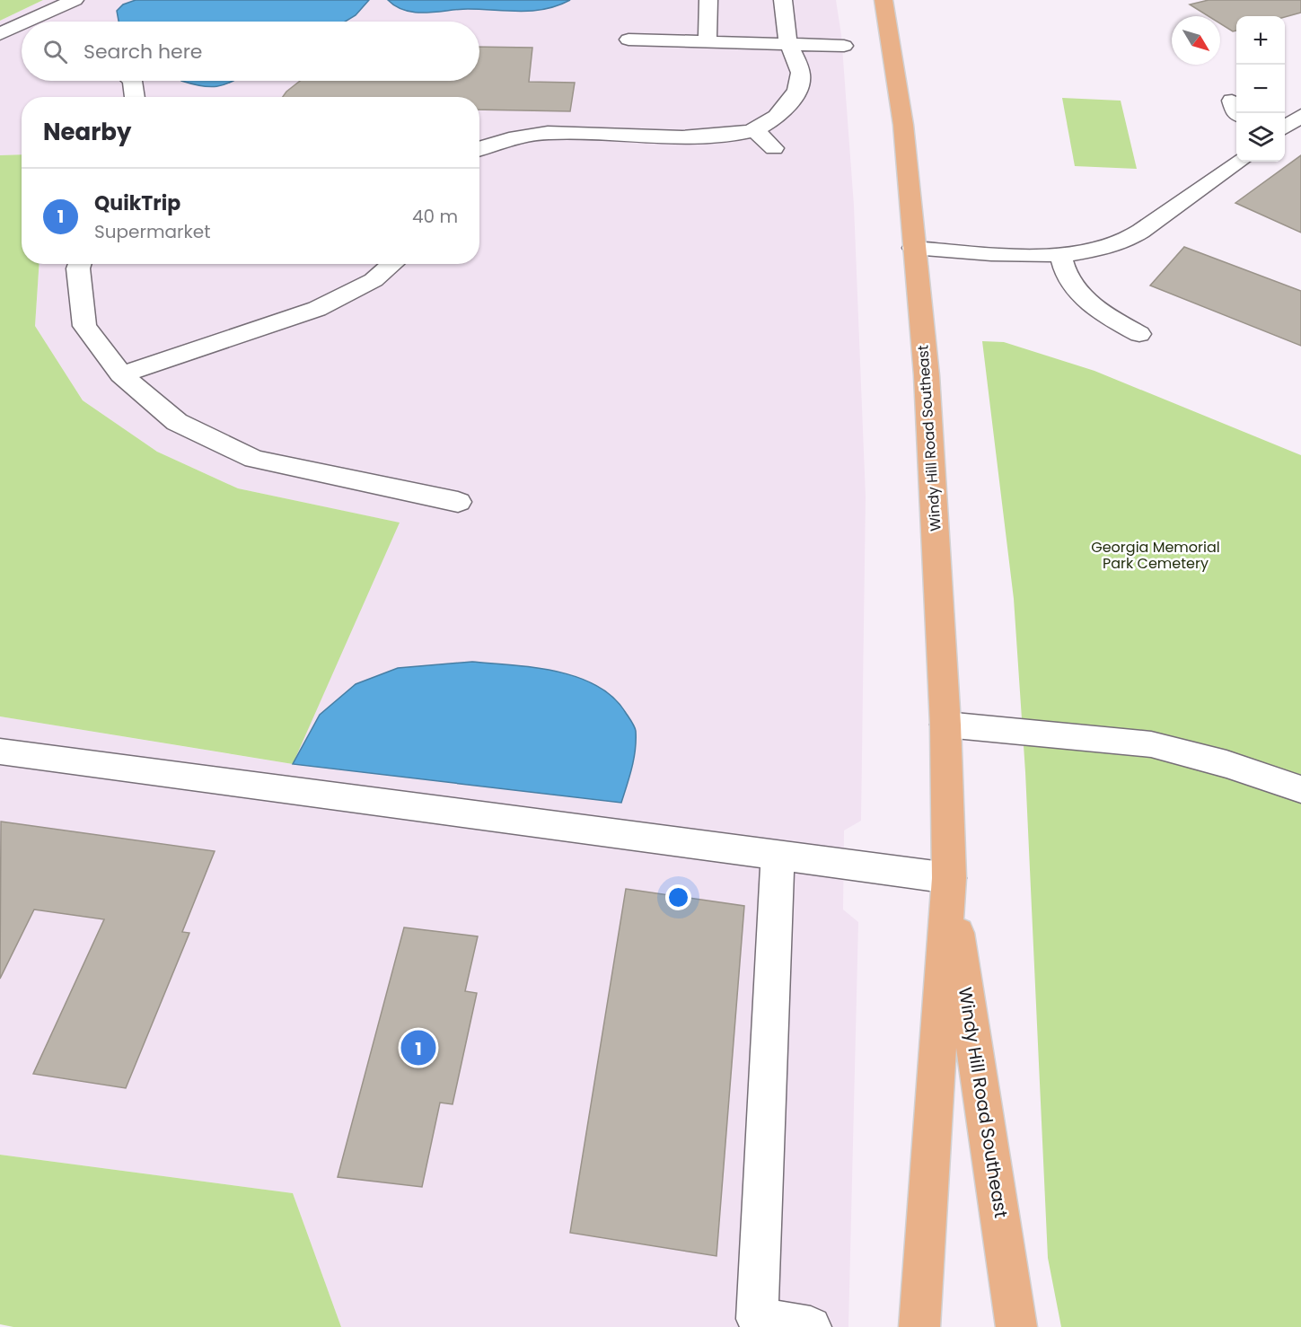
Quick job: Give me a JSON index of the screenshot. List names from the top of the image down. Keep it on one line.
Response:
{"streets":{"main road":["Windy Hill Road Southeast"]},"parks":["Georgia Memorial Park Cemetery"],"north":"bottom right","page":{"map_buttons":["+","−"],"search":"Search here","heading":"Nearby","list":[{"mark":"1","name":"QuikTrip","note":"Supermarket","value":"40 m"}],"pins":"1"}}
